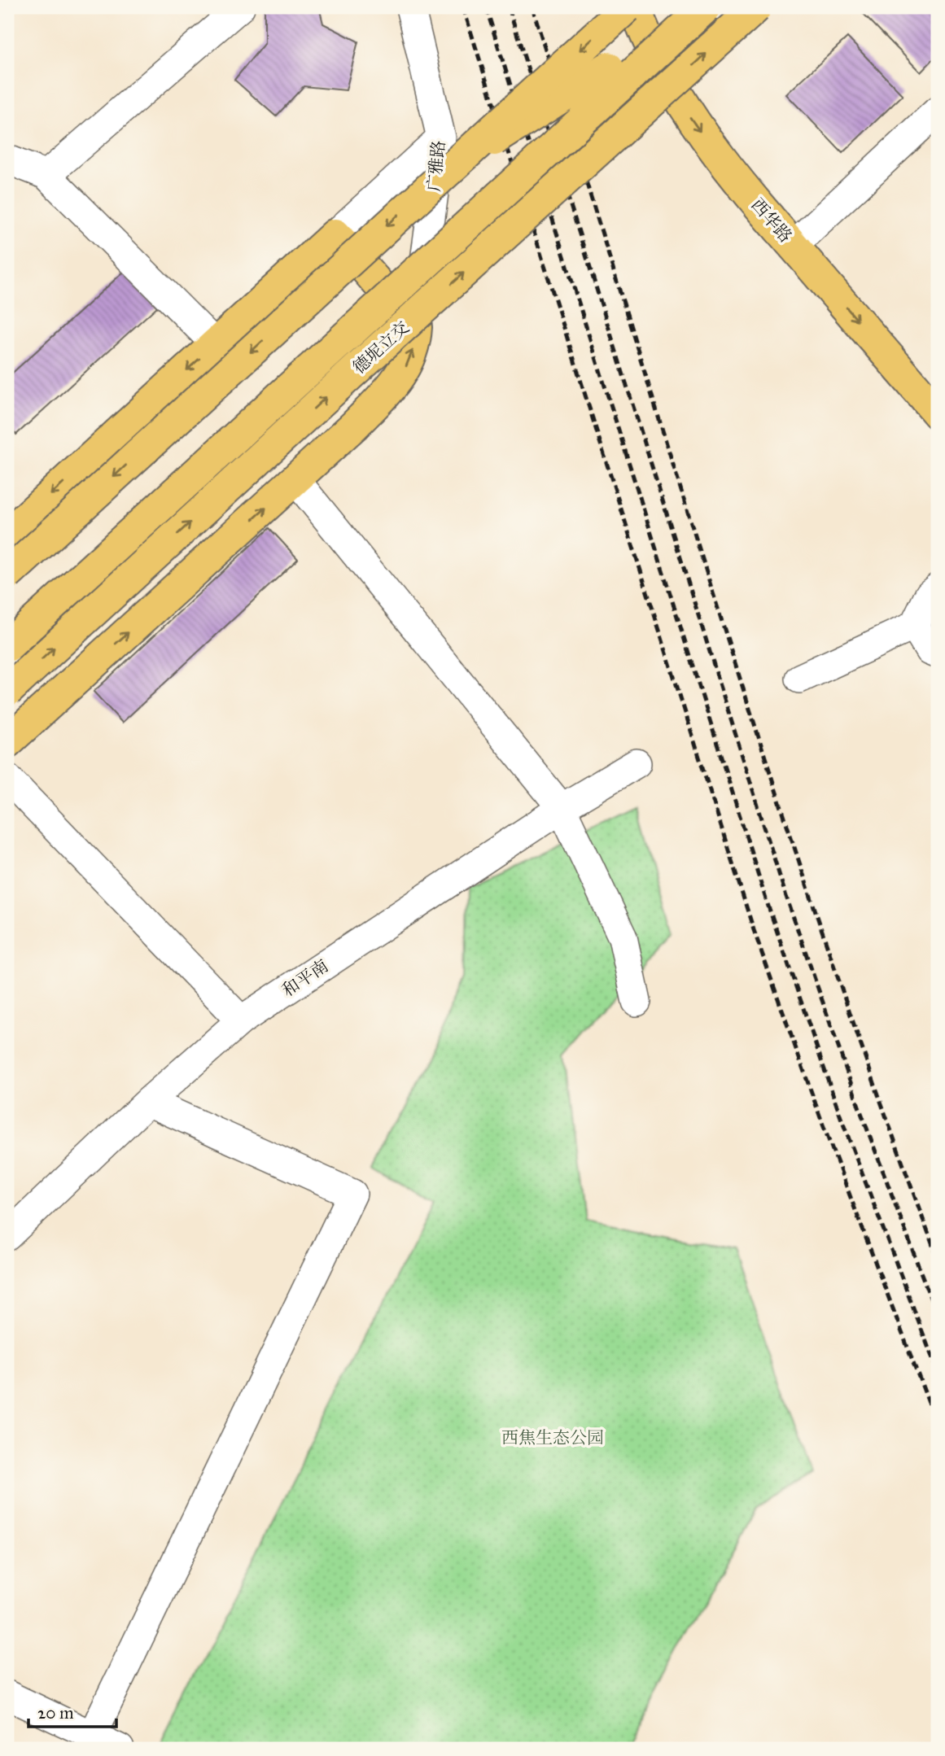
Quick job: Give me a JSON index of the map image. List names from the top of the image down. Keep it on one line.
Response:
{"streets":{"main road":["西华路","德坭立交"],"street":["广雅路","和平南"]},"one_way":["西华路"],"parks":["西焦生态公园"],"scale_bar":"20 m"}
